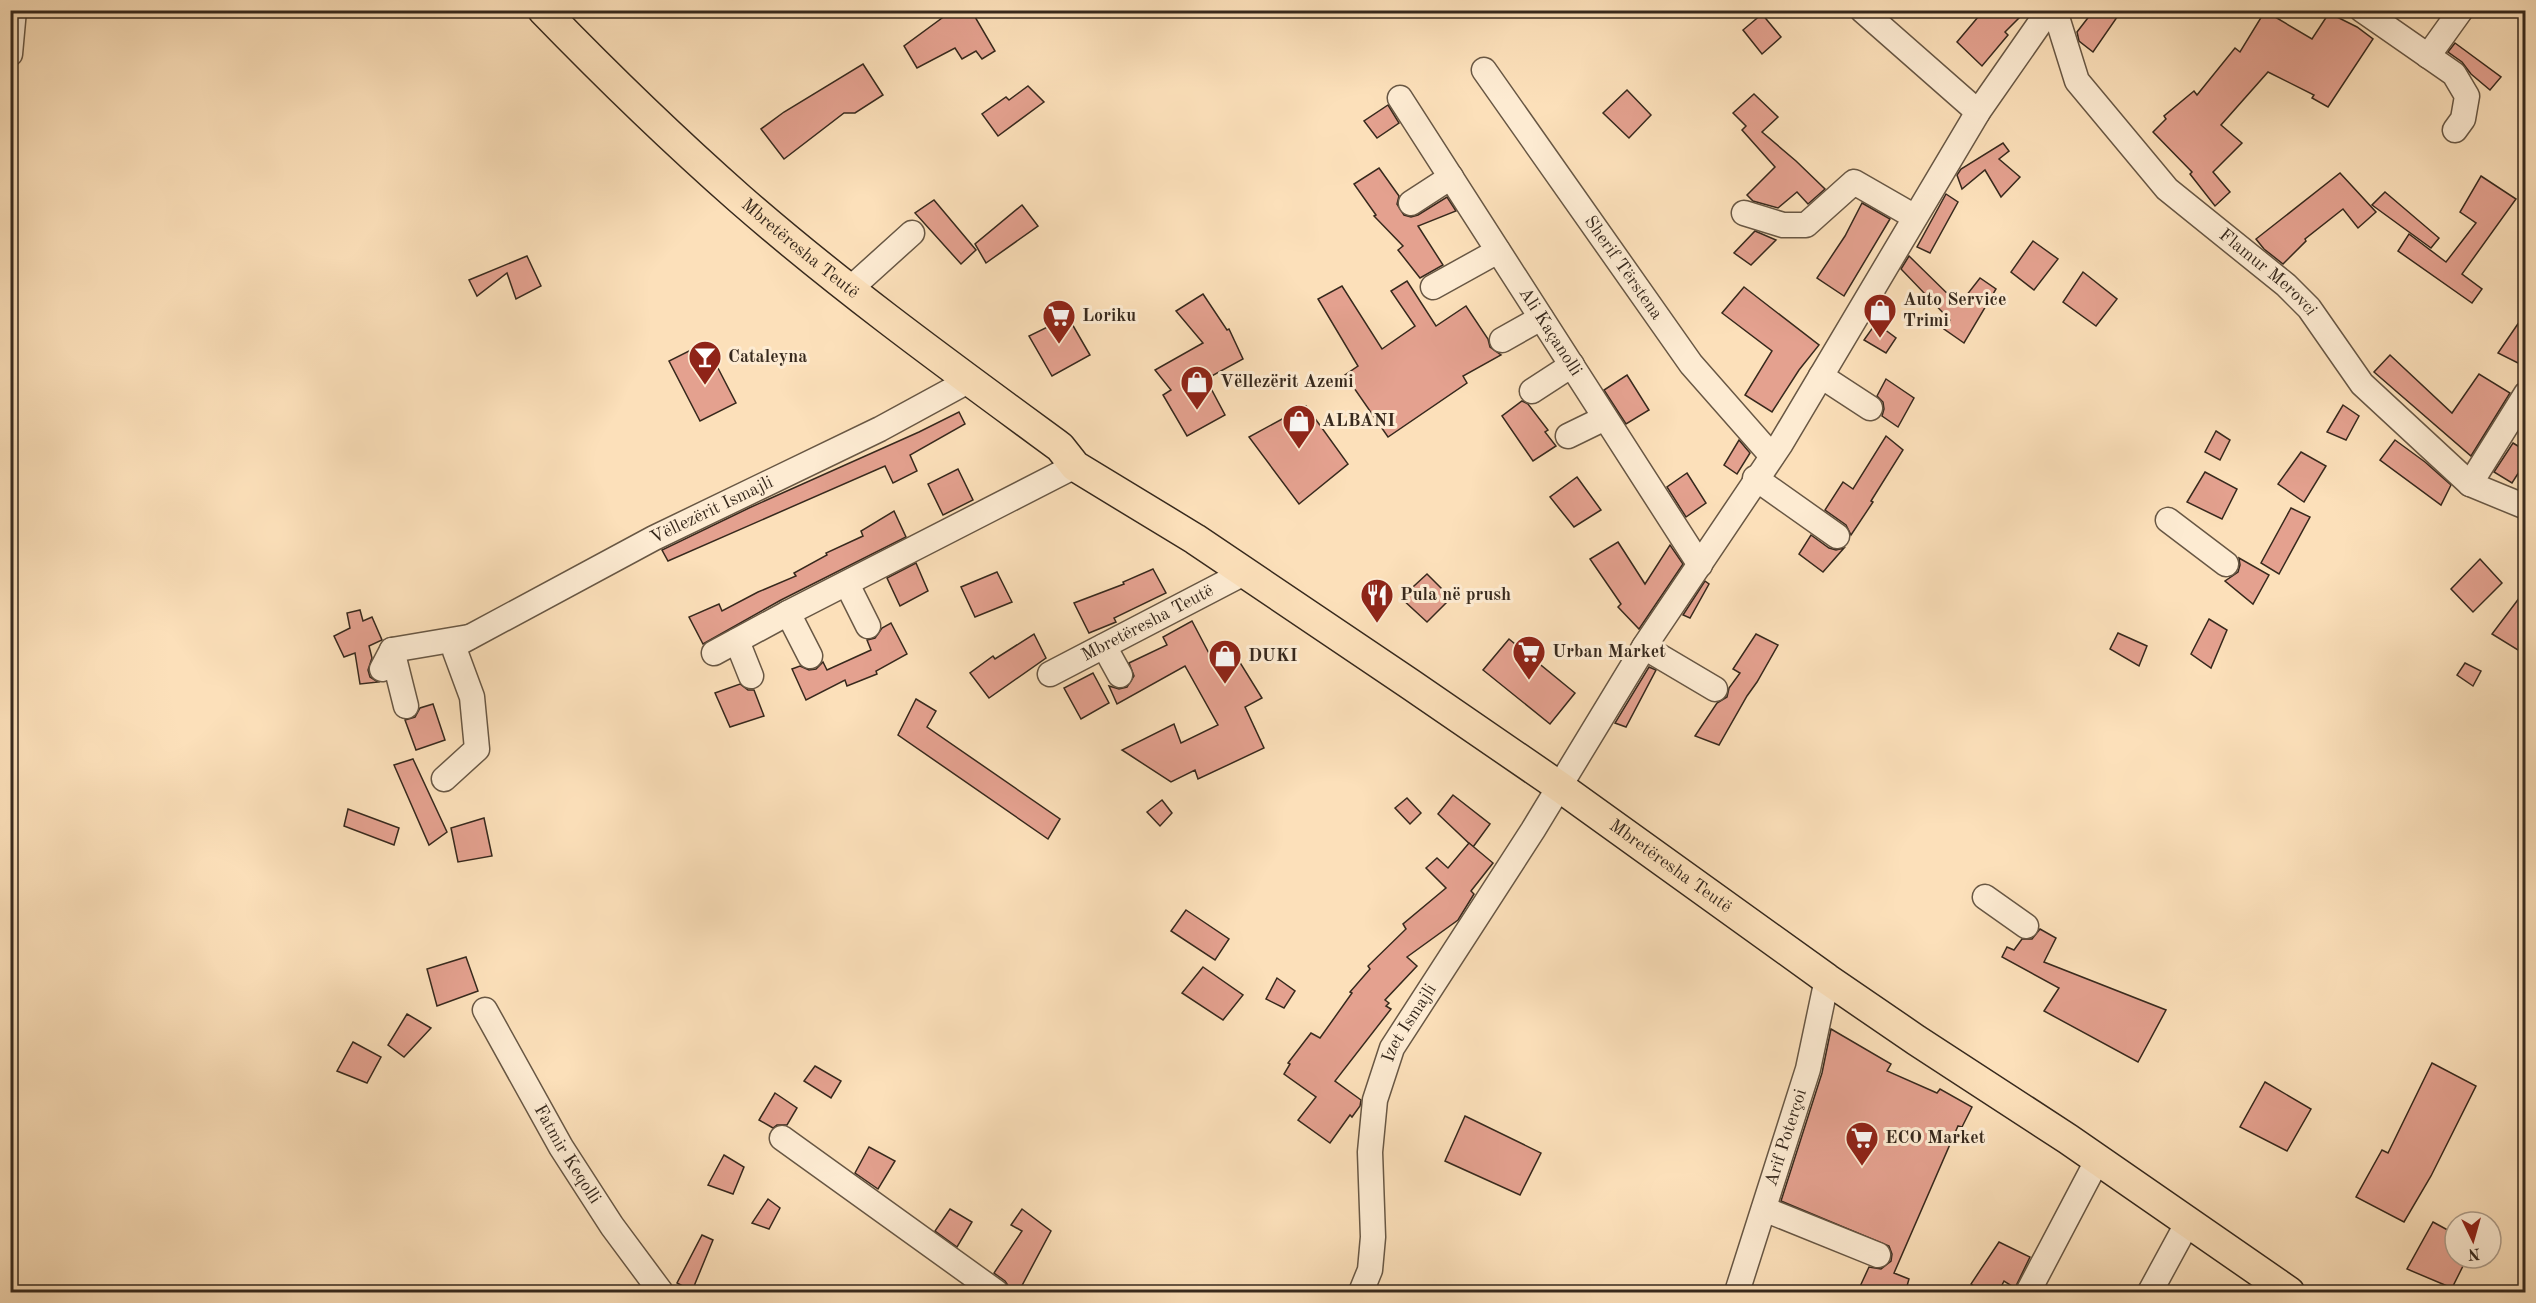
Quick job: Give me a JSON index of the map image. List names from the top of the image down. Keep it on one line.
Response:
{"streets":{"main road":["Mbretëresha Teutë"],"street":["Sherif Tërstena","Flamur Merovci","Ali Kaçanolli","Vëllezërit Ismajli","Izet Ismajli","Arif Poterçoi","Fatmir Keqolli"]},"crossings":[["Mbretëresha Teutë","Vëllezërit Ismajli"],["Mbretëresha Teutë","Izet Ismajli"],["Mbretëresha Teutë","Arif Poterçoi"]],"places":{"shop":["Auto Service Trimi","Vëllezërit Azemi","ALBANI","DUKI"],"supermarket":["Loriku","Urban Market","ECO Market"],"bar":["Cataleyna"],"restaurant":["Pula në prush"]},"north":"bottom"}
